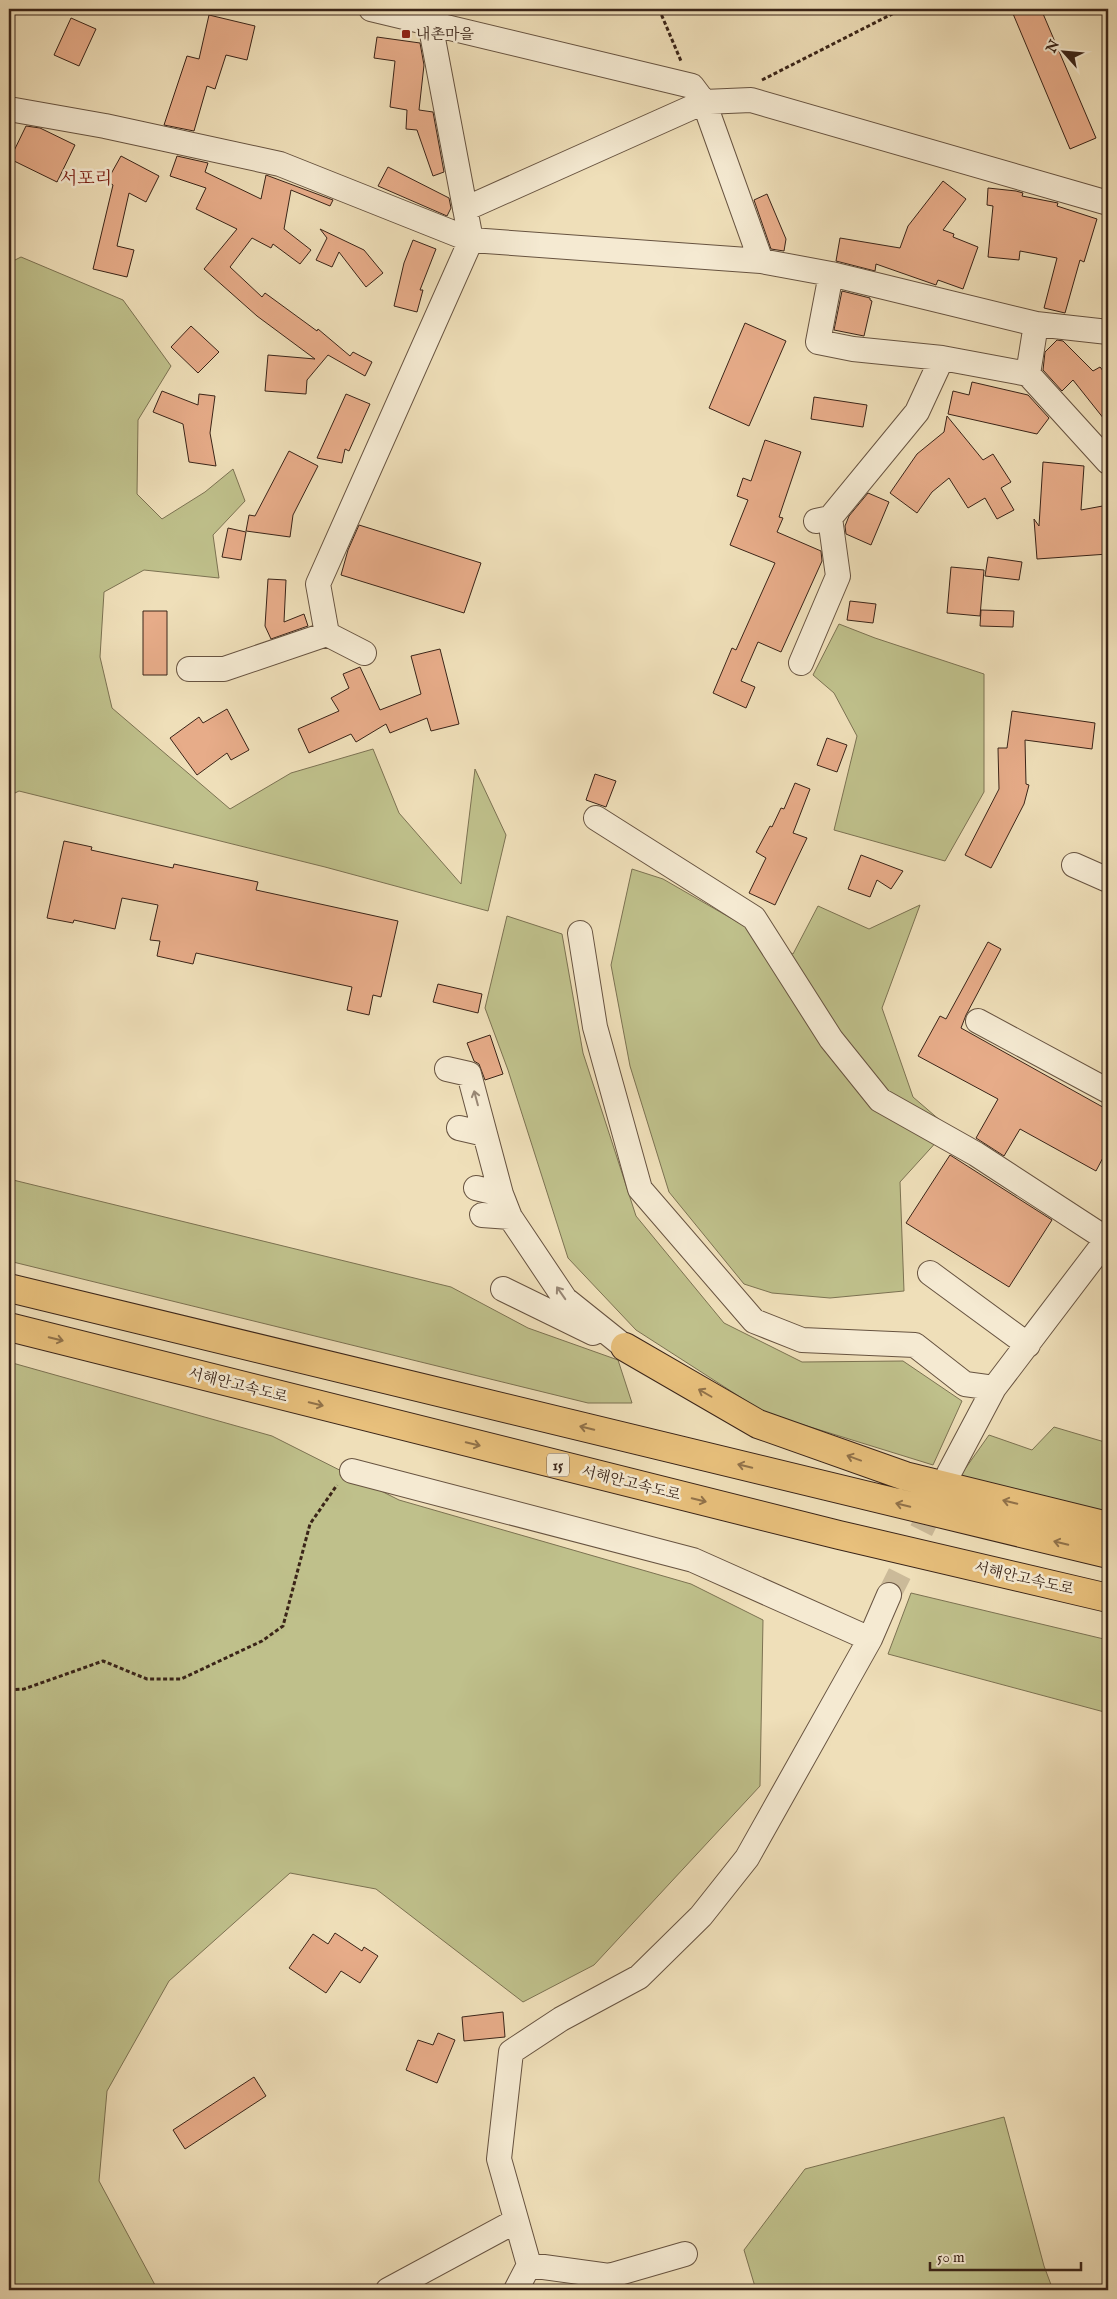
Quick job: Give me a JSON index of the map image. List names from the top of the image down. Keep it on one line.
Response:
{"streets":{"highway":["서해안고속도로","15"]},"districts":["서포리"],"places":{"transit":["내촌마을"]},"scale_bar":"50 m","north":"top left"}
